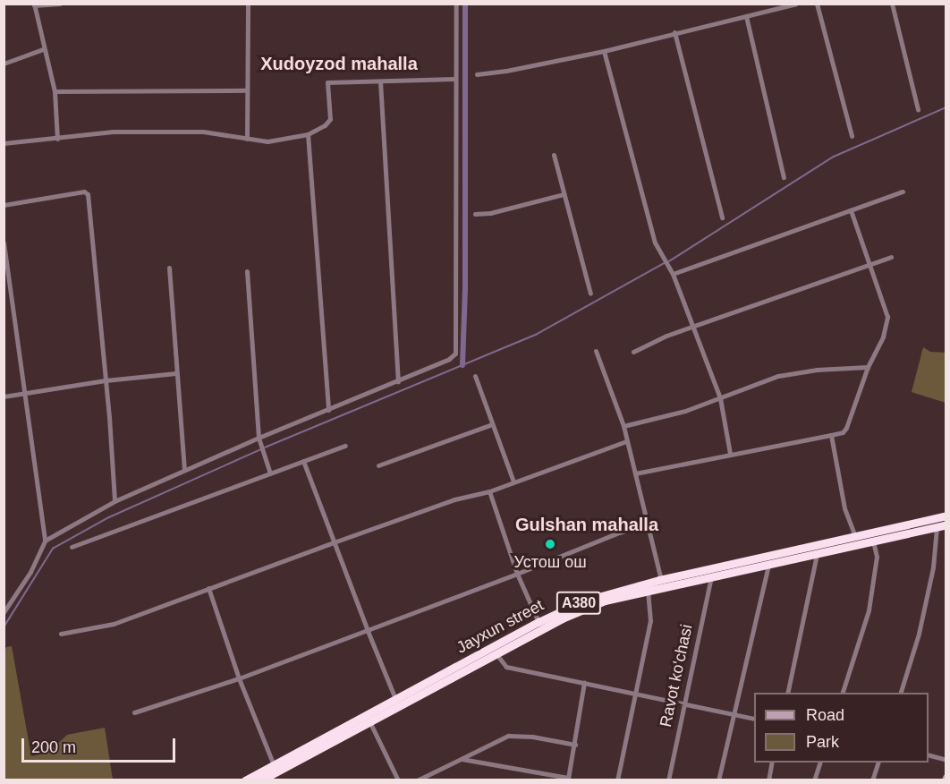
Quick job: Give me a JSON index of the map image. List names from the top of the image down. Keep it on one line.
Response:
{"streets":{"highway":["A380","Jayxun street"],"street":["Ravot ko'chasi"]},"crossings":[["Jayxun street","Ravot ko'chasi"]],"districts":["Xudoyzod mahalla","Gulshan mahalla"],"places":["Устош ош"],"legend":["Road","Park"],"scale_bar":"200 m"}
